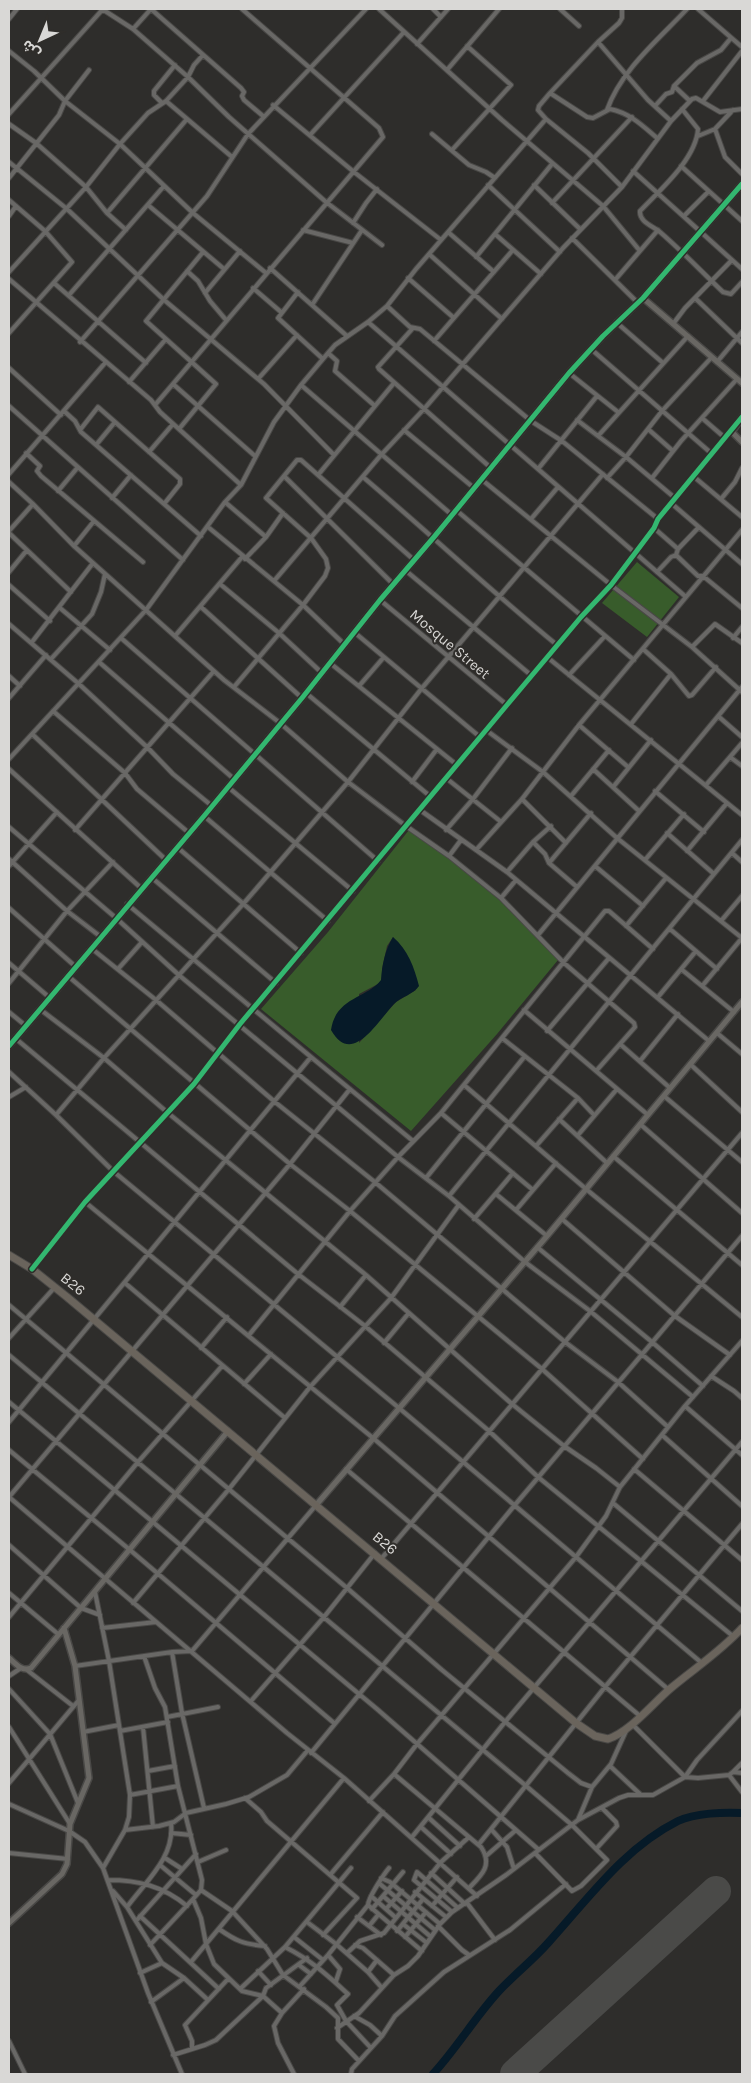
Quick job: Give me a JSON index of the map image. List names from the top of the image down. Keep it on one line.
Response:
{"streets":{"highway":["B26"],"street":["Mosque Street"]},"north":"bottom left"}
